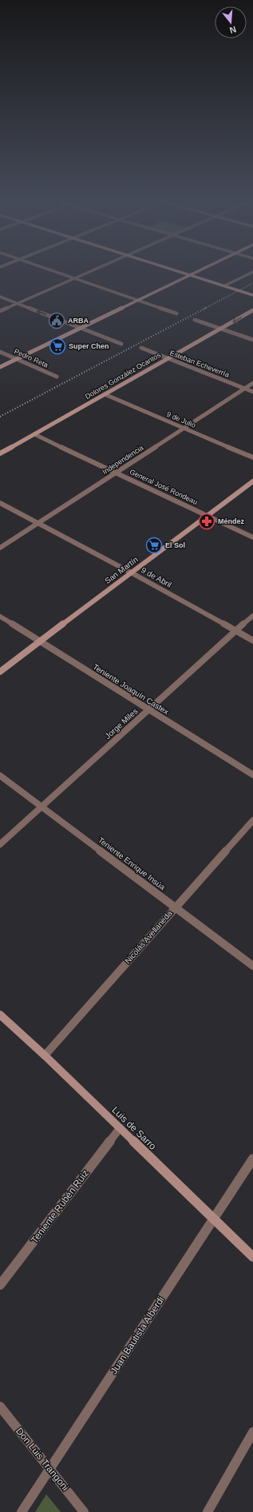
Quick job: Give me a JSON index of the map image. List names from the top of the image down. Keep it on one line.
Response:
{"streets":{"street":["Pedro Reta","Esteban Echeverría","Dolores González Ocantos","9 de Julio","Independencia","General José Rondeau","San Martín","9 de Abril","Teniente Joaquín Castex","Jorge Miles","Teniente Enrique Insúa","Nicolás Avellaneda","Luis de Sarro","Teniente Rubén Ruiz","Juan Bautista Alberdi","Don Luis Trangoni"]},"crossings":[["Esteban Echeverría","Dolores González Ocantos"],["Esteban Echeverría","Independencia"],["Dolores González Ocantos","9 de Julio"],["Dolores González Ocantos","General José Rondeau"],["9 de Julio","Independencia"],["Independencia","General José Rondeau"],["Independencia","9 de Abril"],["General José Rondeau","San Martín"],["San Martín","9 de Abril"],["San Martín","Teniente Joaquín Castex"],["9 de Abril","Jorge Miles"],["Teniente Joaquín Castex","Jorge Miles"],["Jorge Miles","Teniente Enrique Insúa"],["Teniente Enrique Insúa","Nicolás Avellaneda"],["Nicolás Avellaneda","Luis de Sarro"],["Luis de Sarro","Teniente Rubén Ruiz"],["Luis de Sarro","Juan Bautista Alberdi"],["Juan Bautista Alberdi","Don Luis Trangoni"]],"places":{"public building":["ARBA"],"supermarket":["Super Chen","El Sol"],"pharmacy":["Méndez"]},"north":"bottom"}
